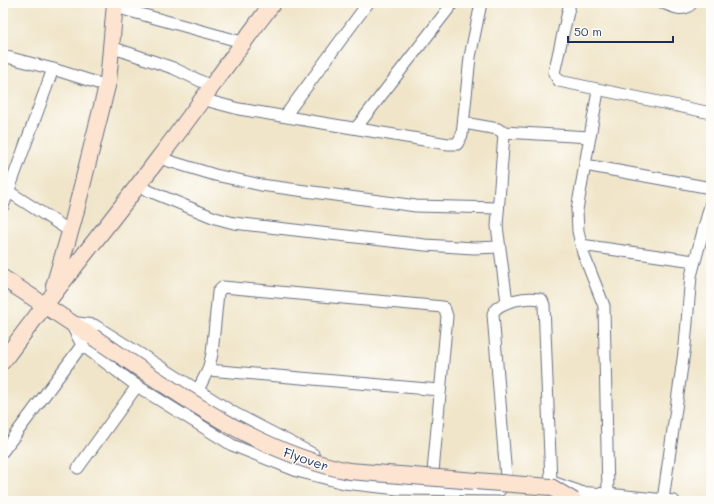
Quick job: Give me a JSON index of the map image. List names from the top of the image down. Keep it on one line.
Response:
{"streets":{"street":["Flyover"]},"scale_bar":"50 m"}
